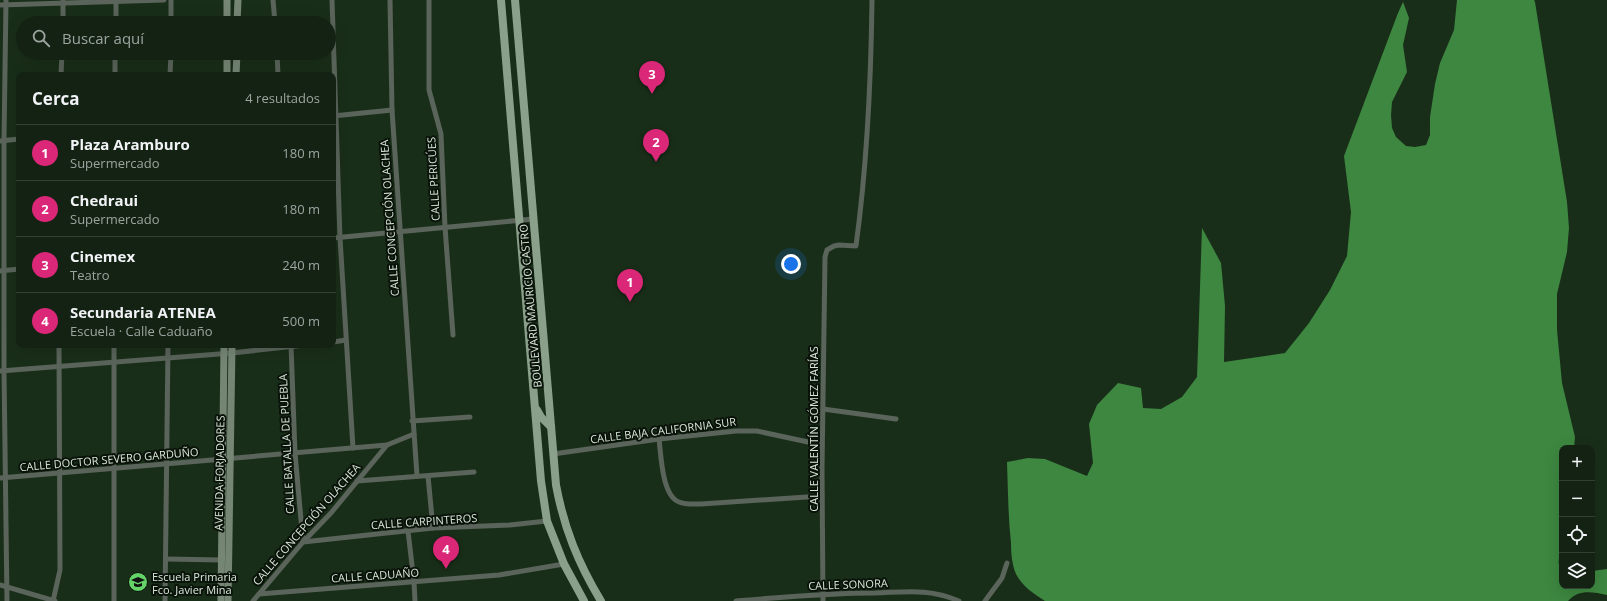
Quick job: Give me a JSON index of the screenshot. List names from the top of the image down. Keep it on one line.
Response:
{"streets":{"main road":["BOULEVARD MAURICIO CASTRO","AVENIDA FORJADORES"],"street":["CALLE PERICÚES","CALLE CONCEPCIÓN OLACHEA","CALLE VALENTÍN GÓMEZ FARÍAS","CALLE BAJA CALIFORNIA SUR","CALLE BATALLA DE PUEBLA","CALLE DOCTOR SEVERO GARDUÑO","CALLE CARPINTEROS","CALLE CADUAÑO","CALLE SONORA"]},"crossings":[["CALLE CONCEPCIÓN OLACHEA","CALLE BATALLA DE PUEBLA"],["CALLE CONCEPCIÓN OLACHEA","CALLE DOCTOR SEVERO GARDUÑO"],["CALLE CONCEPCIÓN OLACHEA","CALLE CARPINTEROS"],["CALLE CONCEPCIÓN OLACHEA","CALLE CADUAÑO"],["BOULEVARD MAURICIO CASTRO","CALLE BAJA CALIFORNIA SUR"],["BOULEVARD MAURICIO CASTRO","CALLE CARPINTEROS"],["BOULEVARD MAURICIO CASTRO","CALLE CADUAÑO"],["CALLE VALENTÍN GÓMEZ FARÍAS","CALLE BAJA CALIFORNIA SUR"],["CALLE VALENTÍN GÓMEZ FARÍAS","CALLE SONORA"],["CALLE BATALLA DE PUEBLA","CALLE DOCTOR SEVERO GARDUÑO"],["CALLE BATALLA DE PUEBLA","CALLE CARPINTEROS"],["CALLE DOCTOR SEVERO GARDUÑO","AVENIDA FORJADORES"]],"places":{"school or university":["Escuela Primaria Fco. Javier Mina"]},"page":{"search":"Buscar aquí","pins":["3","2","1","4"],"heading":["Cerca","4 resultados"],"list":[{"mark":"1","name":"Plaza Aramburo","note":"Supermercado","value":"180 m"},{"mark":"2","name":"Chedraui","note":"Supermercado","value":"180 m"},{"mark":"3","name":"Cinemex","note":"Teatro","value":"240 m"},{"mark":"4","name":"Secundaria ATENEA","note":"Escuela · Calle Caduaño","value":"500 m"}],"map_buttons":["+","−"]}}
